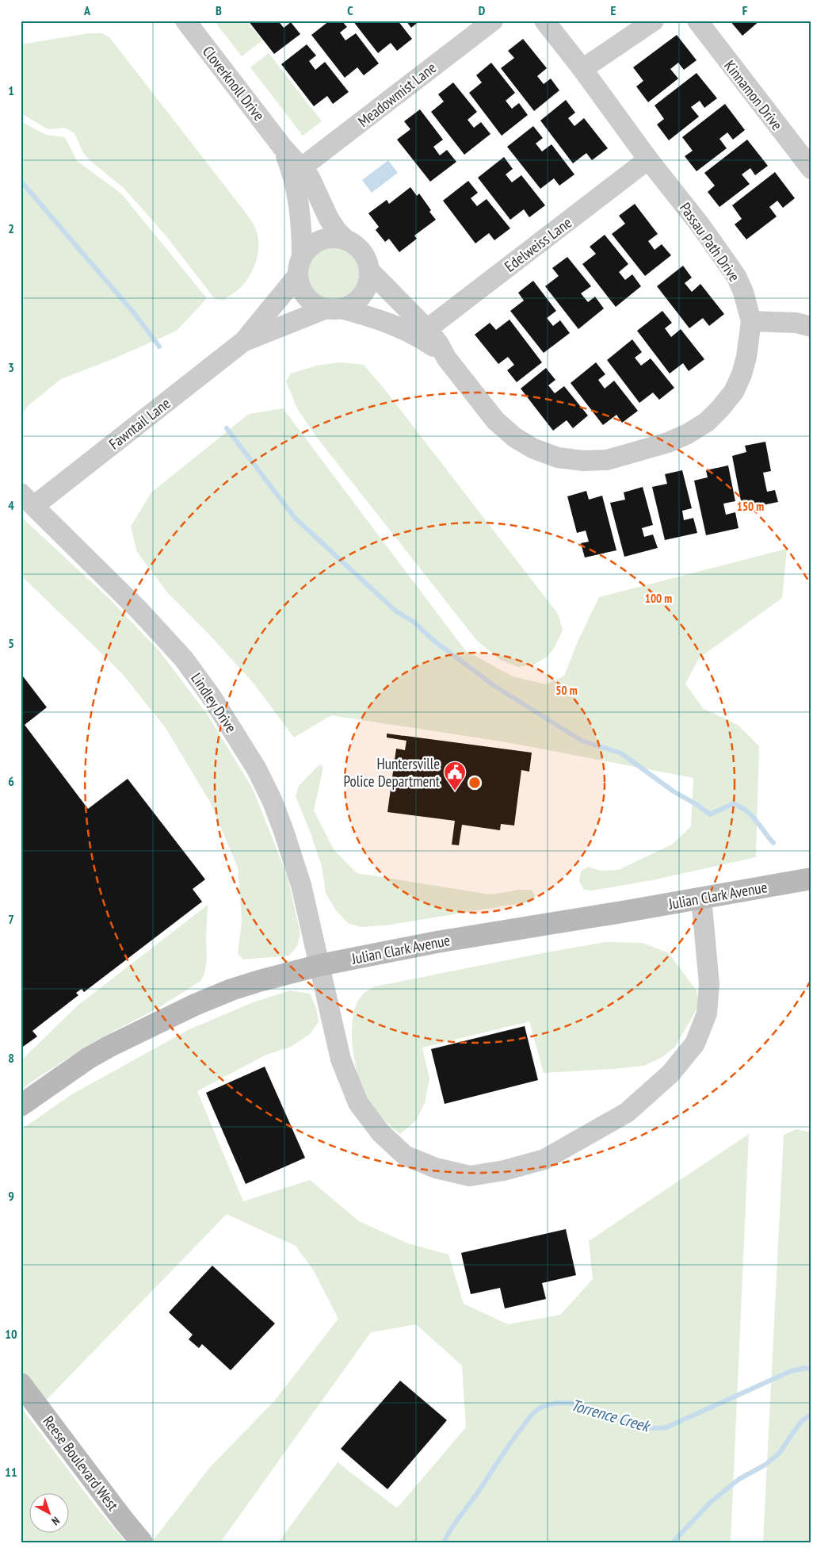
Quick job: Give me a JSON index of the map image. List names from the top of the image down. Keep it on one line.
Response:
{"streets":{"street":["Cloverknoll Drive","Meadowmist Lane","Kinnamon Drive","Passau Path Drive","Edelweiss Lane","Fawntail Lane","Lindley Drive","Julian Clark Avenue","Reese Boulevard West"]},"crossings":[["Cloverknoll Drive","Meadowmist Lane"],["Cloverknoll Drive","Passau Path Drive"],["Cloverknoll Drive","Fawntail Lane"],["Passau Path Drive","Edelweiss Lane"],["Passau Path Drive","Fawntail Lane"],["Fawntail Lane","Lindley Drive"],["Lindley Drive","Julian Clark Avenue"]],"water":["Torrence Creek"],"places":{"public building":["Huntersville Police Department"]},"north":"bottom right","grid":{"columns":["A","B","C","D","E","F"],"rows":["1","2","3","4","5","6","7","8","9","10","11"]},"rings":["150 m","100 m","50 m"]}
